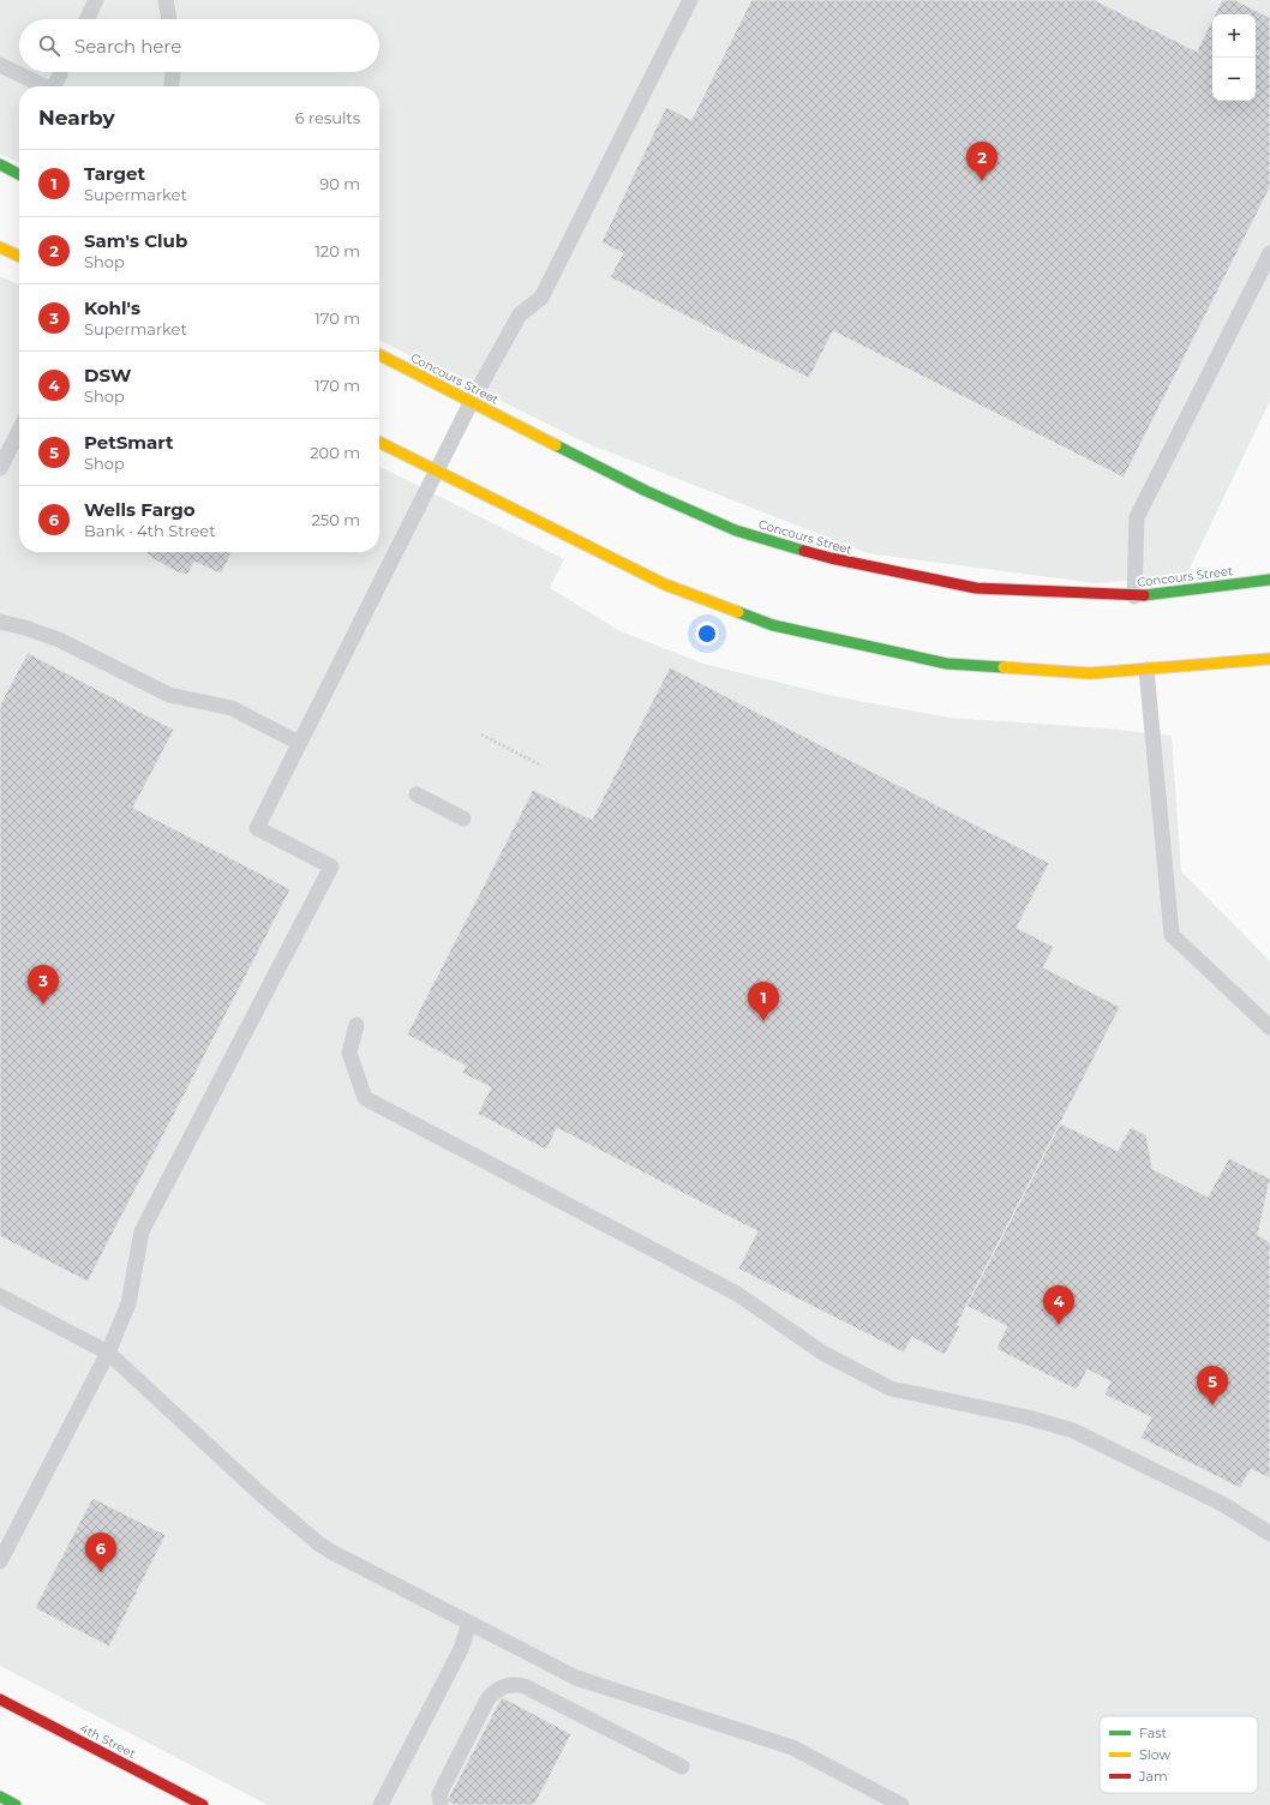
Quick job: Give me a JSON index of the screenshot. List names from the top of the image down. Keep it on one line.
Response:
{"streets":{"street":["Concours Street","4th Street"]},"legend":["Fast","Slow","Jam"],"page":{"map_buttons":["+","−"],"search":"Search here","heading":["Nearby","6 results"],"pins":["2","3","1","4","5","6"],"list":[{"mark":"1","name":"Target","note":"Supermarket","value":"90 m"},{"mark":"2","name":"Sam's Club","note":"Shop","value":"120 m"},{"mark":"3","name":"Kohl's","note":"Supermarket","value":"170 m"},{"mark":"4","name":"DSW","note":"Shop","value":"170 m"},{"mark":"5","name":"PetSmart","note":"Shop","value":"200 m"},{"mark":"6","name":"Wells Fargo","note":"Bank · 4th Street","value":"250 m"}]}}
